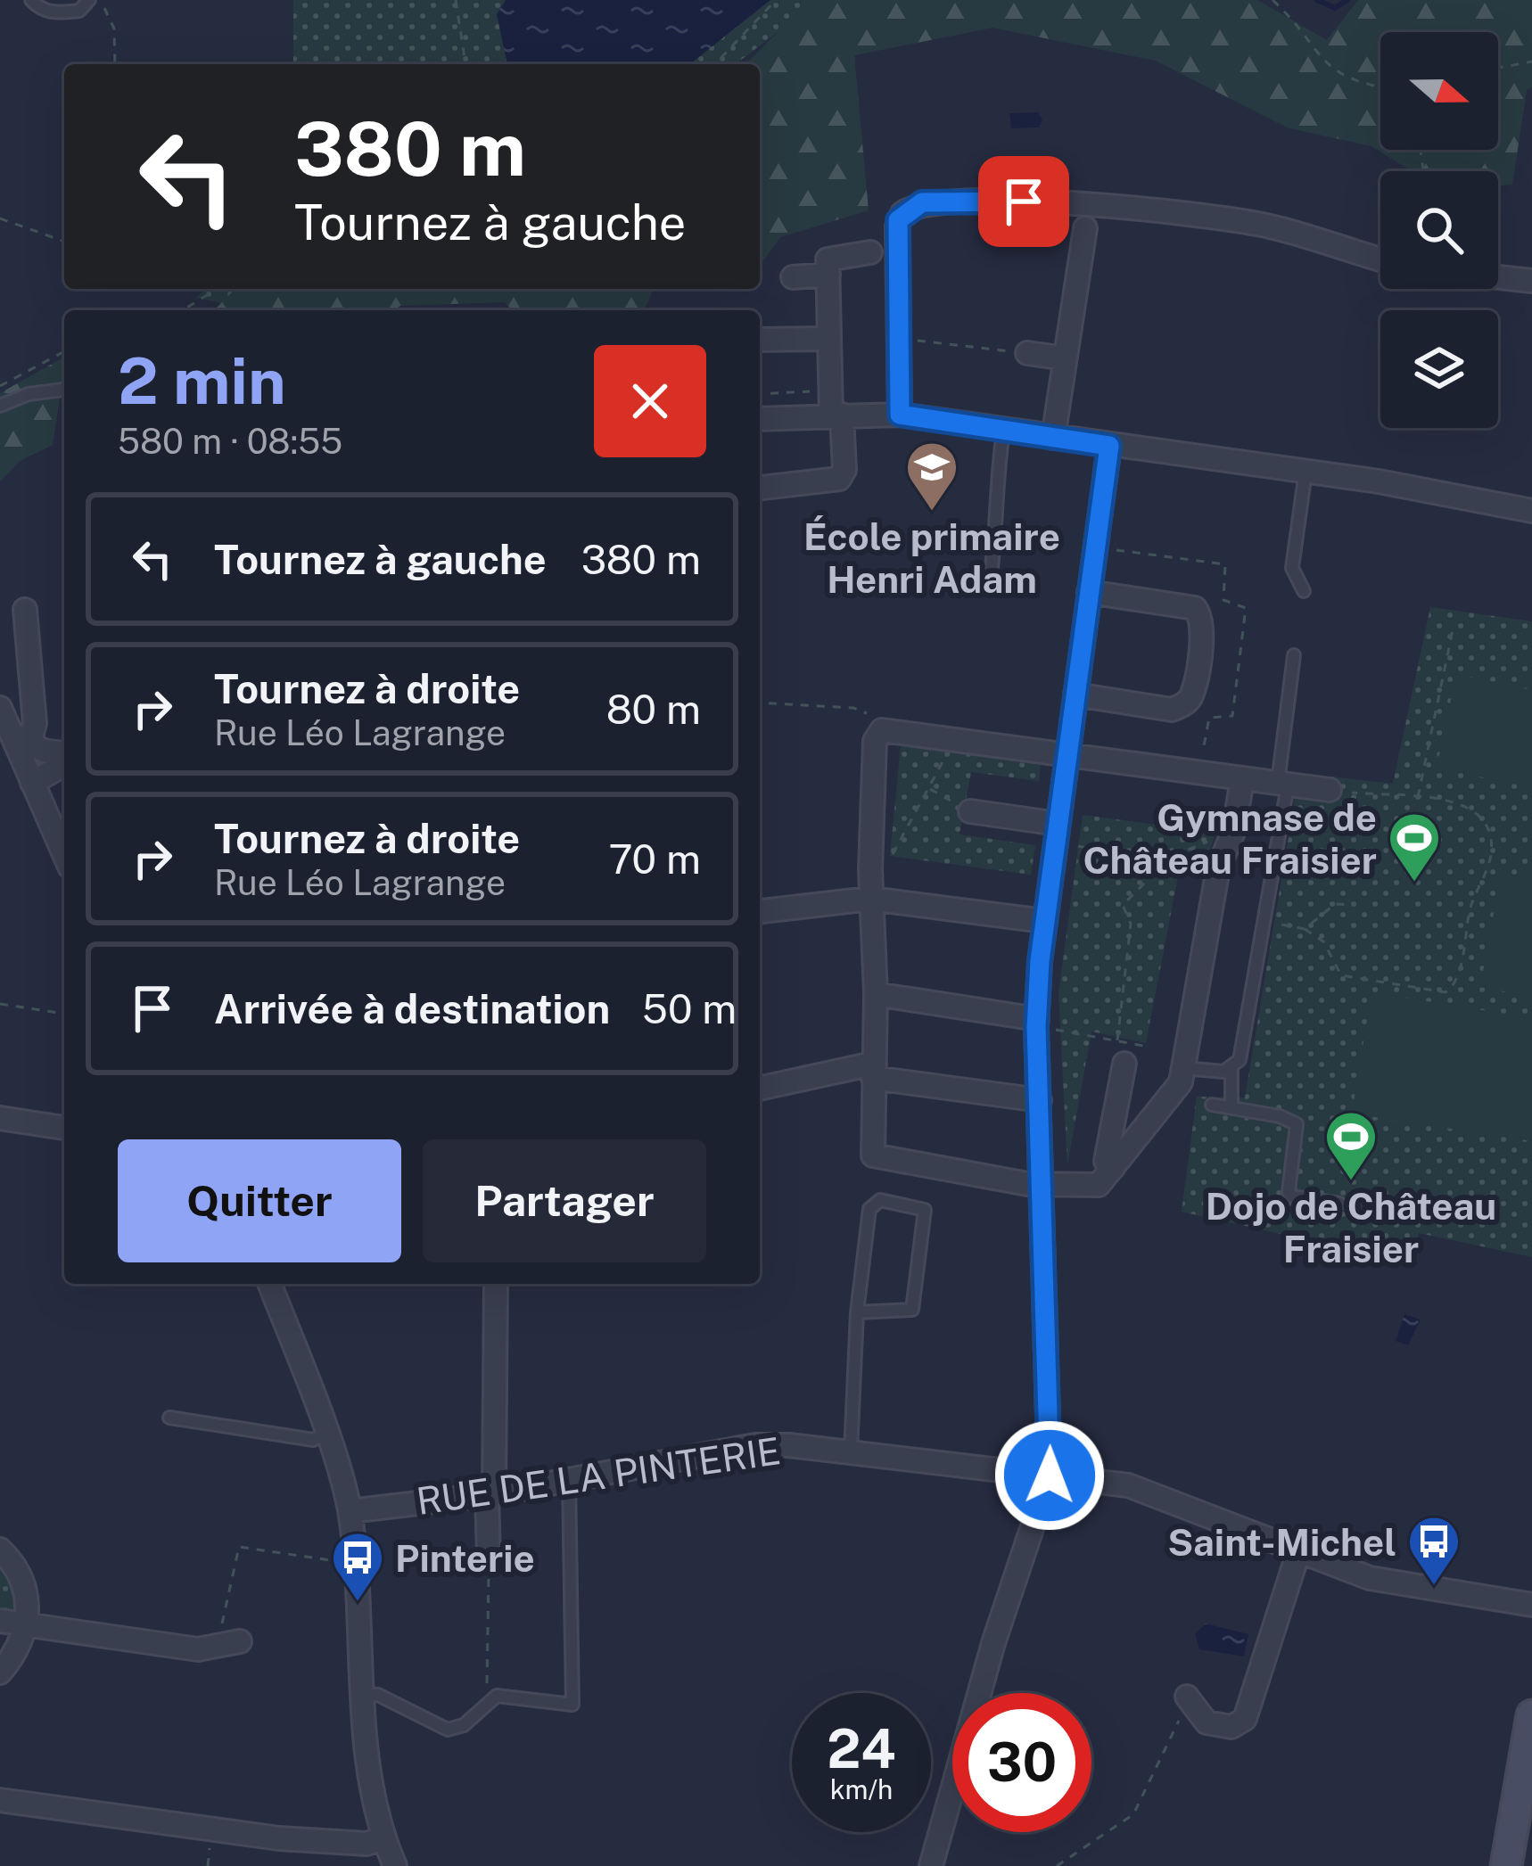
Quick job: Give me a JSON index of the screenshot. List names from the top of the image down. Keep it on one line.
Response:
{"streets":{"street":["RUE DE LA PINTERIE"]},"places":{"school or university":["École primaire Henri Adam"],"sports":["Gymnase de Château Fraisier","Dojo de Château Fraisier"],"bus stop":["Saint-Michel","Pinterie"]},"north":"right","page":{"turn":["380 m","Tournez à gauche"],"heading":["2 min","580 m · 08:55"],"list":[{"name":"Tournez à gauche","value":"380 m"},{"name":"Tournez à droite","note":"Rue Léo Lagrange","value":"80 m"},{"name":"Tournez à droite","note":"Rue Léo Lagrange","value":"70 m"},{"name":"Arrivée à destination","value":"50 m"}],"buttons":["Quitter","Partager"],"speed":"24 km/h","limit":"30"}}
